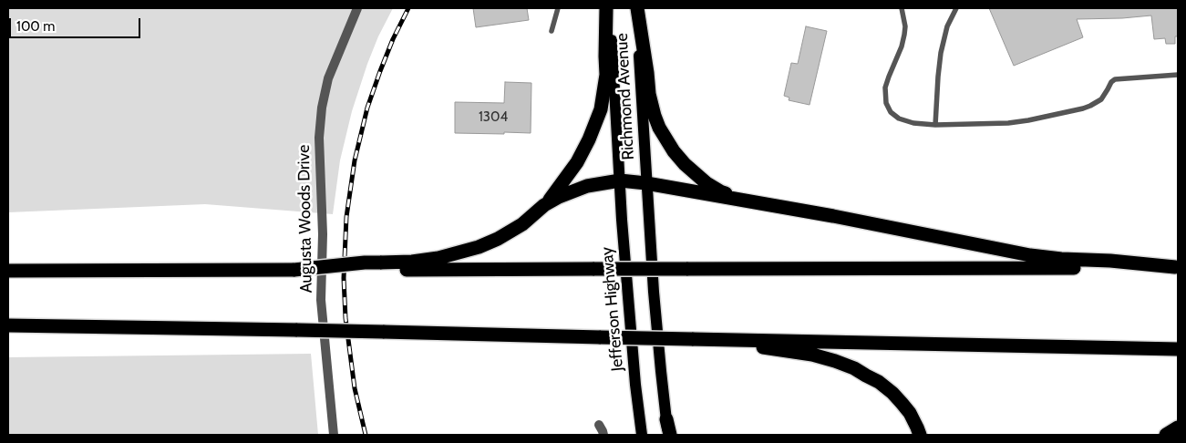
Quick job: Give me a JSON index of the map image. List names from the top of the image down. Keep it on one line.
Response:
{"streets":{"main road":["Richmond Avenue","Jefferson Highway"],"street":["Augusta Woods Drive"]},"crossings":[["Richmond Avenue","Jefferson Highway"]],"house_numbers":["1304"],"scale_bar":"100 m"}
